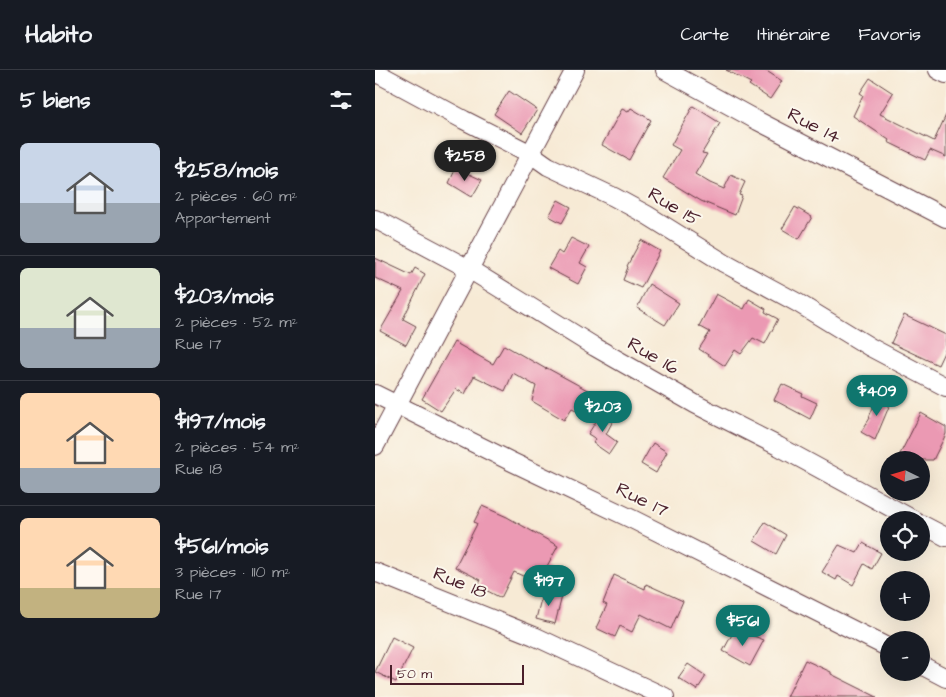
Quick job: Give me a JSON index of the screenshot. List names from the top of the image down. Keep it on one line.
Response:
{"streets":{"street":["Rue 14","Rue 15","Rue 16","Rue 17","Rue 18"]},"scale_bar":"50 m","north":"left","page":{"header":"Habito","nav":["Carte","Itinéraire","Favoris"],"heading":"5 biens","list":[{"name":"$258/mois","note":"2 pièces · 60 m² · Appartement"},{"name":"$203/mois","note":"2 pièces · 52 m² · Rue 17"},{"name":"$197/mois","note":"2 pièces · 54 m² · Rue 18"},{"name":"$561/mois","note":"3 pièces · 110 m² · Rue 17"}],"price":["$258","$409","$203","$197","$561"],"map_buttons":["+","−"],"scale":"50 m"}}
